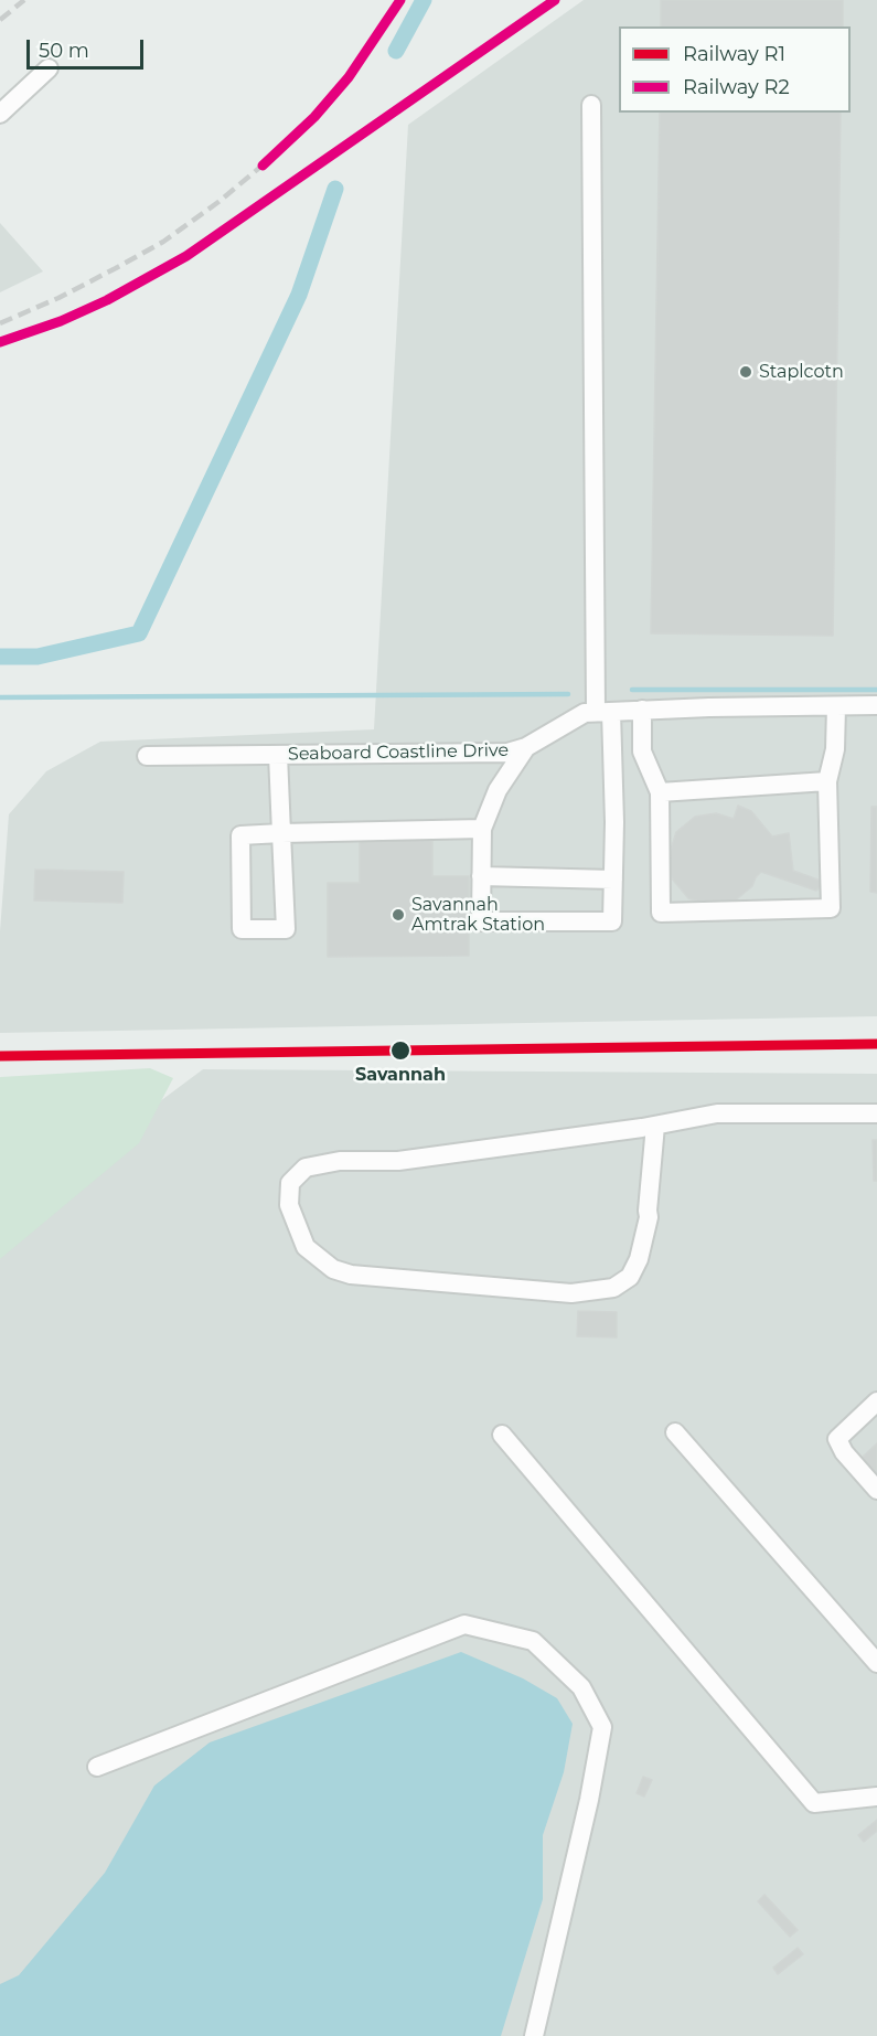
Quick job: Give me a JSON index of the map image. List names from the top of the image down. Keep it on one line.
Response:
{"streets":{"street":["Seaboard Coastline Drive"]},"places":["Staplcotn","Savannah Amtrak Station","Savannah"],"lines":["rail line R2","rail line R1"],"legend":["Railway R1","Railway R2"],"scale_bar":"50 m"}
